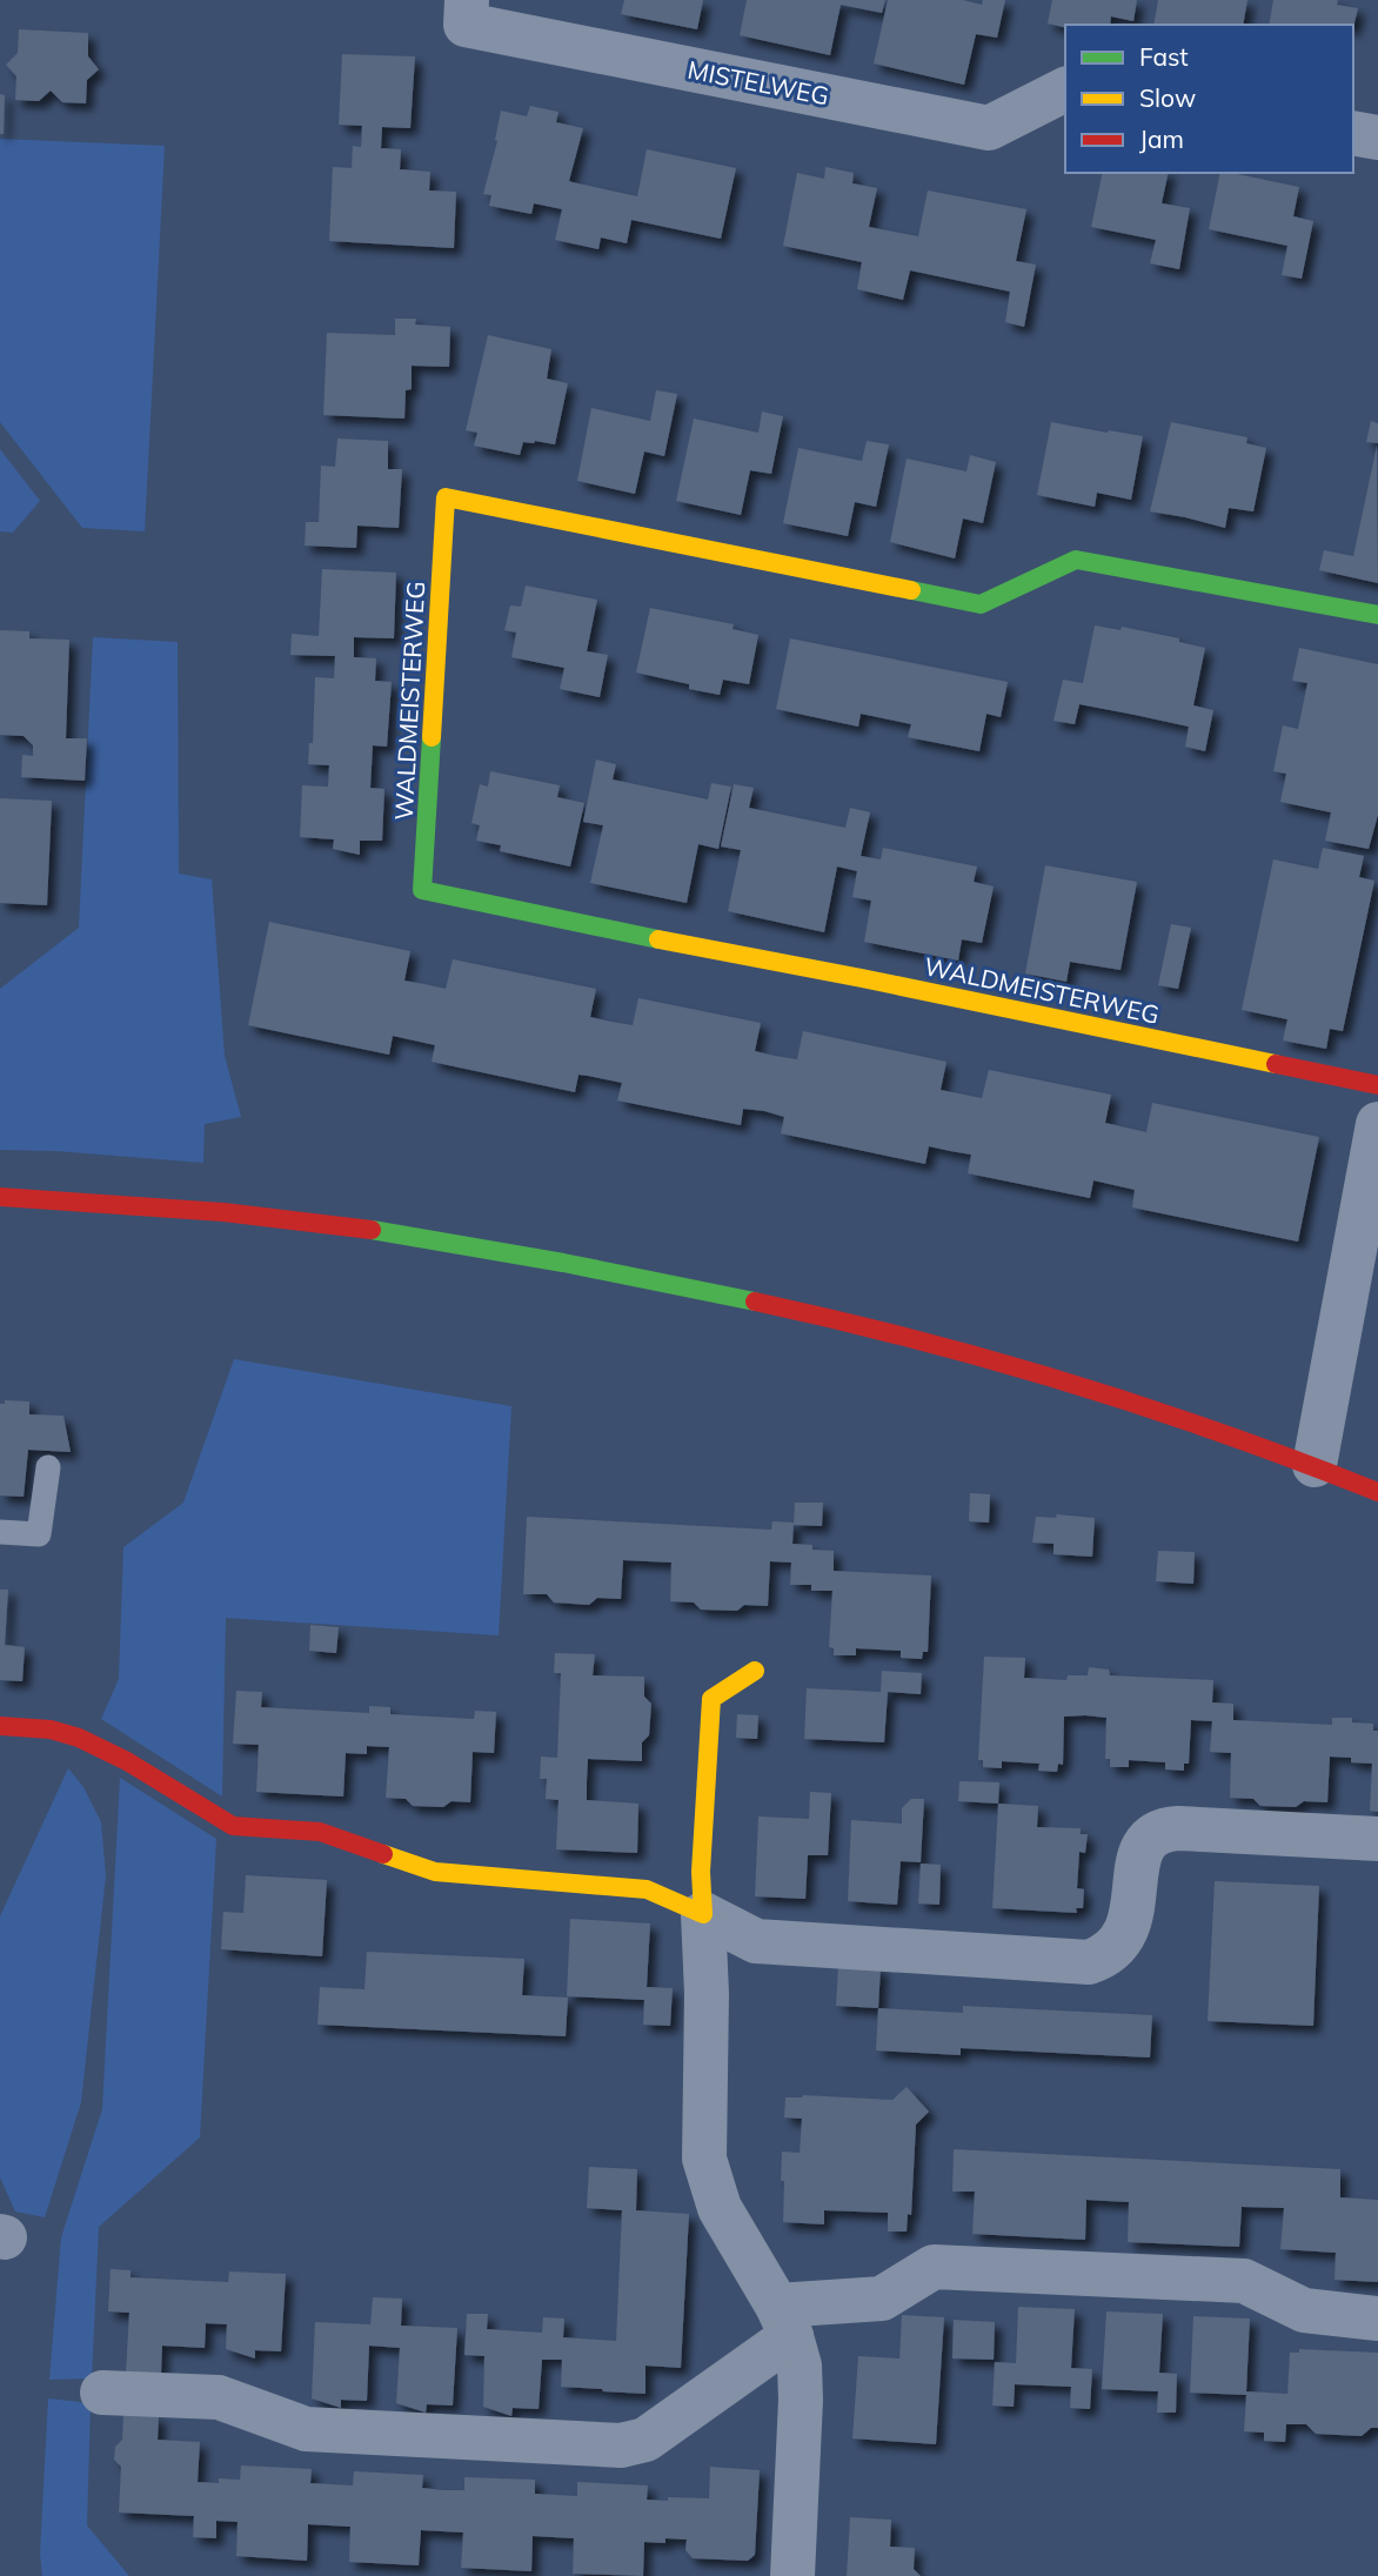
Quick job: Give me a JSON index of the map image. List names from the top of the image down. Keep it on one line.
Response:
{"streets":{"street":["MISTELWEG","WALDMEISTERWEG"]},"legend":["Fast","Slow","Jam"]}
